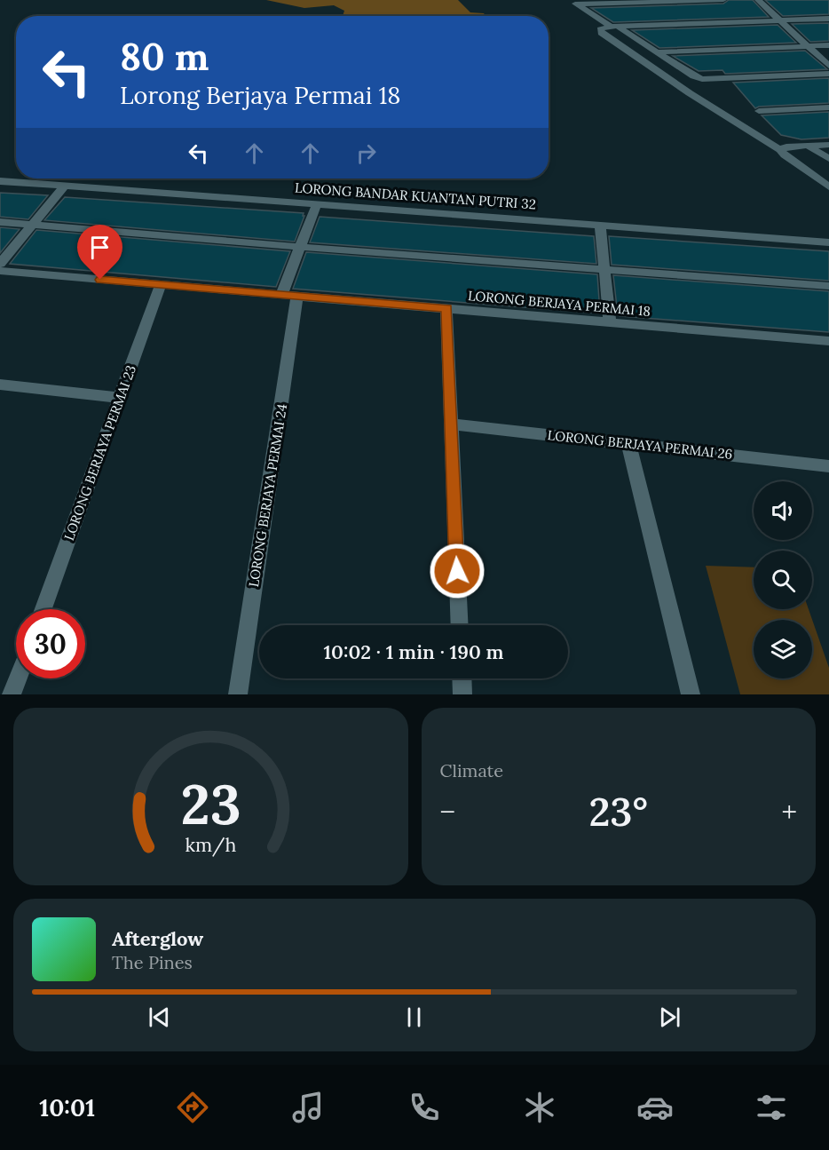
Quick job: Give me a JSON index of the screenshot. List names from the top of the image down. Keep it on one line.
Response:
{"streets":{"street":["LORONG BANDAR KUANTAN PUTRI 32","LORONG BERJAYA PERMAI 18","LORONG BERJAYA PERMAI 26","LORONG BERJAYA PERMAI 23","LORONG BERJAYA PERMAI 24"]},"crossings":[["LORONG BERJAYA PERMAI 18","LORONG BERJAYA PERMAI 23"],["LORONG BERJAYA PERMAI 18","LORONG BERJAYA PERMAI 24"]],"page":{"turn":["80 m","Lorong Berjaya Permai 18"],"limit":"30","trip":"10:02 · 1 min · 190 m","tile":"Climate","heat":["−","23°","+"],"song":["Afterglow","The Pines"],"tabs":"10:01","gauge":["23","km/h"]}}
